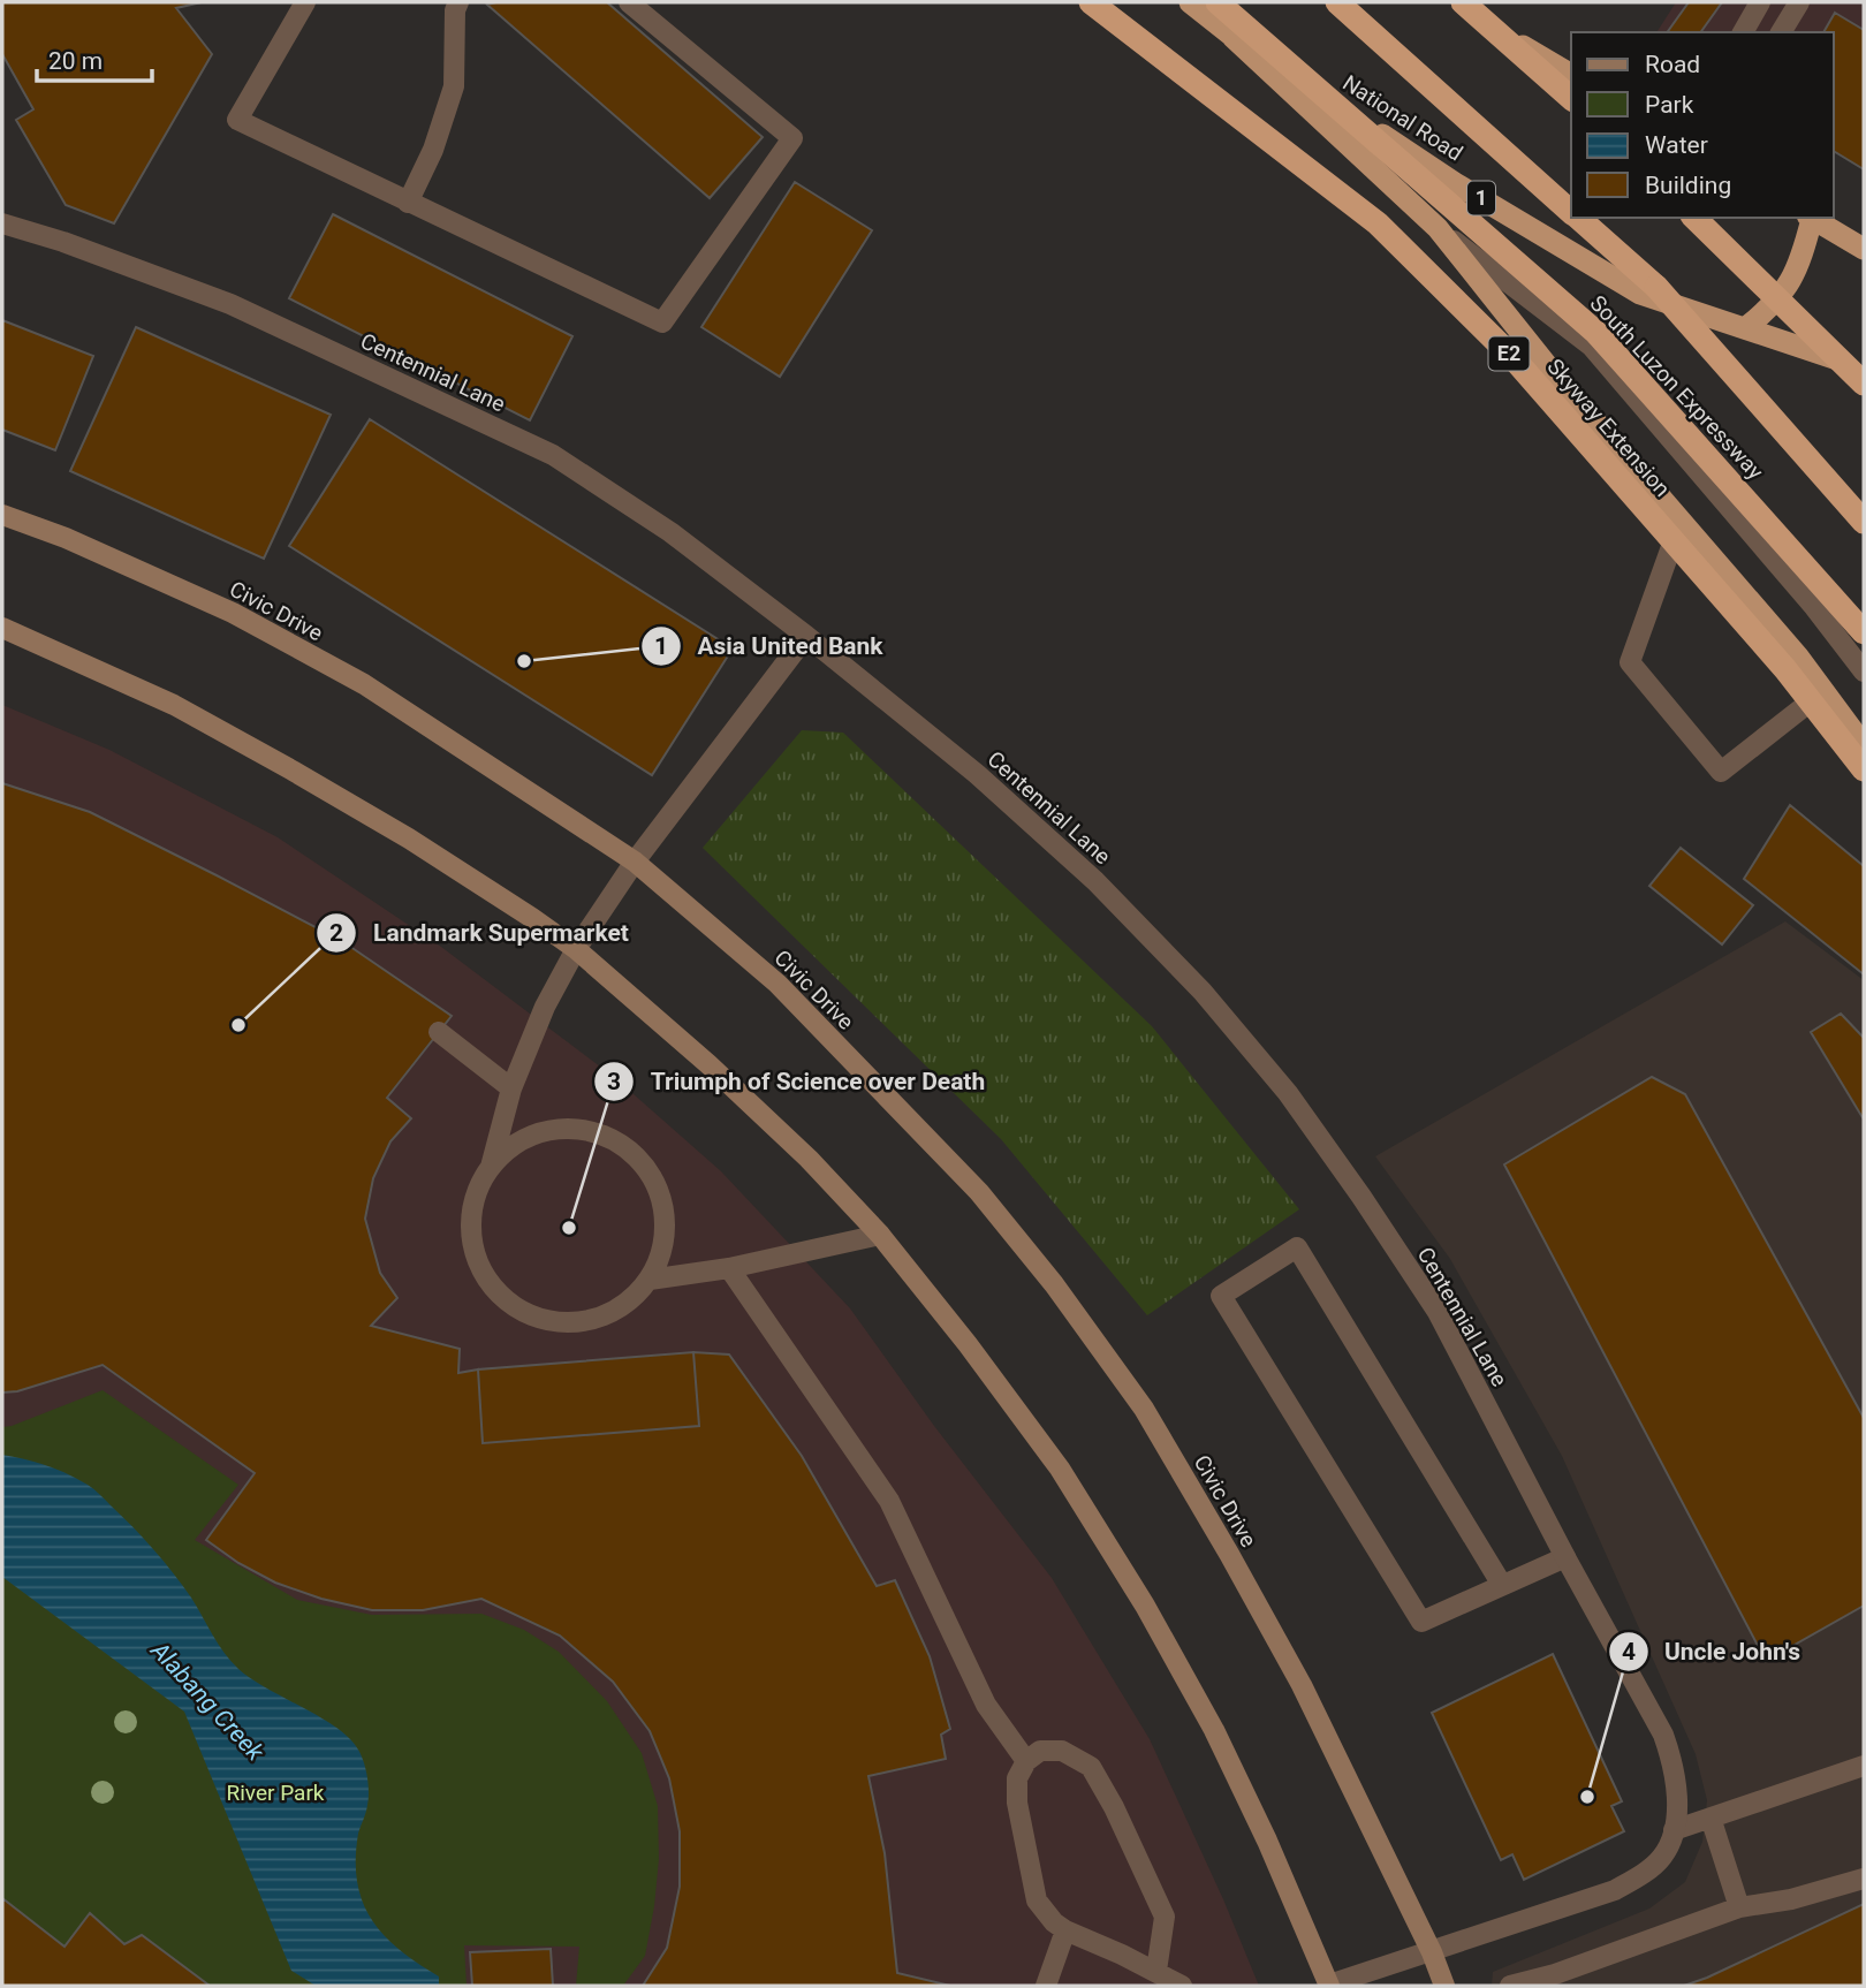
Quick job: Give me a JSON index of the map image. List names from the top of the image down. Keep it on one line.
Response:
{"streets":{"highway":["National Road","1","E2","South Luzon Expressway","Skyway Extension"],"main road":["Civic Drive"],"street":["Centennial Lane"]},"crossings":[["Centennial Lane","Civic Drive"]],"water":["Alabang Creek"],"parks":["River Park"],"places":["Asia United Bank","Landmark Supermarket","Triumph of Science over Death","Uncle John's"],"legend":["Road","Park","Water","Building"],"scale_bar":"20 m"}
